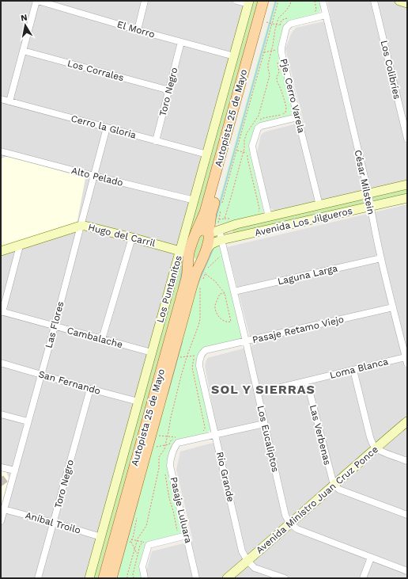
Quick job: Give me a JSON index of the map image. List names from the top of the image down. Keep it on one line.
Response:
{"streets":{"main road":["Autopista 25 de Mayo"],"street":["El Morro","Los Colibríes","Los Corrales","Toro Negro","Pje. Cerro Varela","Cerro la Gloria","Alto Pelado","César Milstein","Avenida Los Jilgueros","Hugo del Carril","Laguna Larga","Los Puntanitos","Las Flores","Pasaje Retamo Viejo","Cambalache","Loma Blanca","San Fernando","Las Verbenas","Los Eucaliptos","Río Grande","Avenida Ministro Juan Cruz Ponce","Pasaje Luluara","Aníbal Troilo"]},"crossings":[["El Morro","Toro Negro"],["El Morro","Los Puntanitos"],["Los Corrales","Toro Negro"],["Toro Negro","Cerro la Gloria"],["Toro Negro","San Fernando"],["Toro Negro","Aníbal Troilo"],["Pje. Cerro Varela","César Milstein"],["Pje. Cerro Varela","Avenida Los Jilgueros"],["Autopista 25 de Mayo","Avenida Los Jilgueros"],["Autopista 25 de Mayo","Hugo del Carril"],["Autopista 25 de Mayo","Los Puntanitos"],["Cerro la Gloria","Los Puntanitos"],["Cerro la Gloria","Las Flores"],["Alto Pelado","Los Puntanitos"],["Alto Pelado","Las Flores"],["César Milstein","Avenida Los Jilgueros"],["César Milstein","Laguna Larga"],["César Milstein","Pasaje Retamo Viejo"],["César Milstein","Loma Blanca"],["Avenida Los Jilgueros","Los Eucaliptos"],["Hugo del Carril","Los Puntanitos"],["Hugo del Carril","Las Flores"],["Laguna Larga","Los Eucaliptos"],["Los Puntanitos","Cambalache"],["Los Puntanitos","San Fernando"],["Los Puntanitos","Aníbal Troilo"],["Las Flores","Cambalache"],["Las Flores","San Fernando"],["Las Flores","Aníbal Troilo"],["Pasaje Retamo Viejo","Los Eucaliptos"],["Pasaje Retamo Viejo","Río Grande"],["Loma Blanca","Las Verbenas"],["Loma Blanca","Los Eucaliptos"],["Las Verbenas","Avenida Ministro Juan Cruz Ponce"],["Los Eucaliptos","Avenida Ministro Juan Cruz Ponce"],["Río Grande","Avenida Ministro Juan Cruz Ponce"]],"districts":["SOL Y SIERRAS"],"north":"top"}
